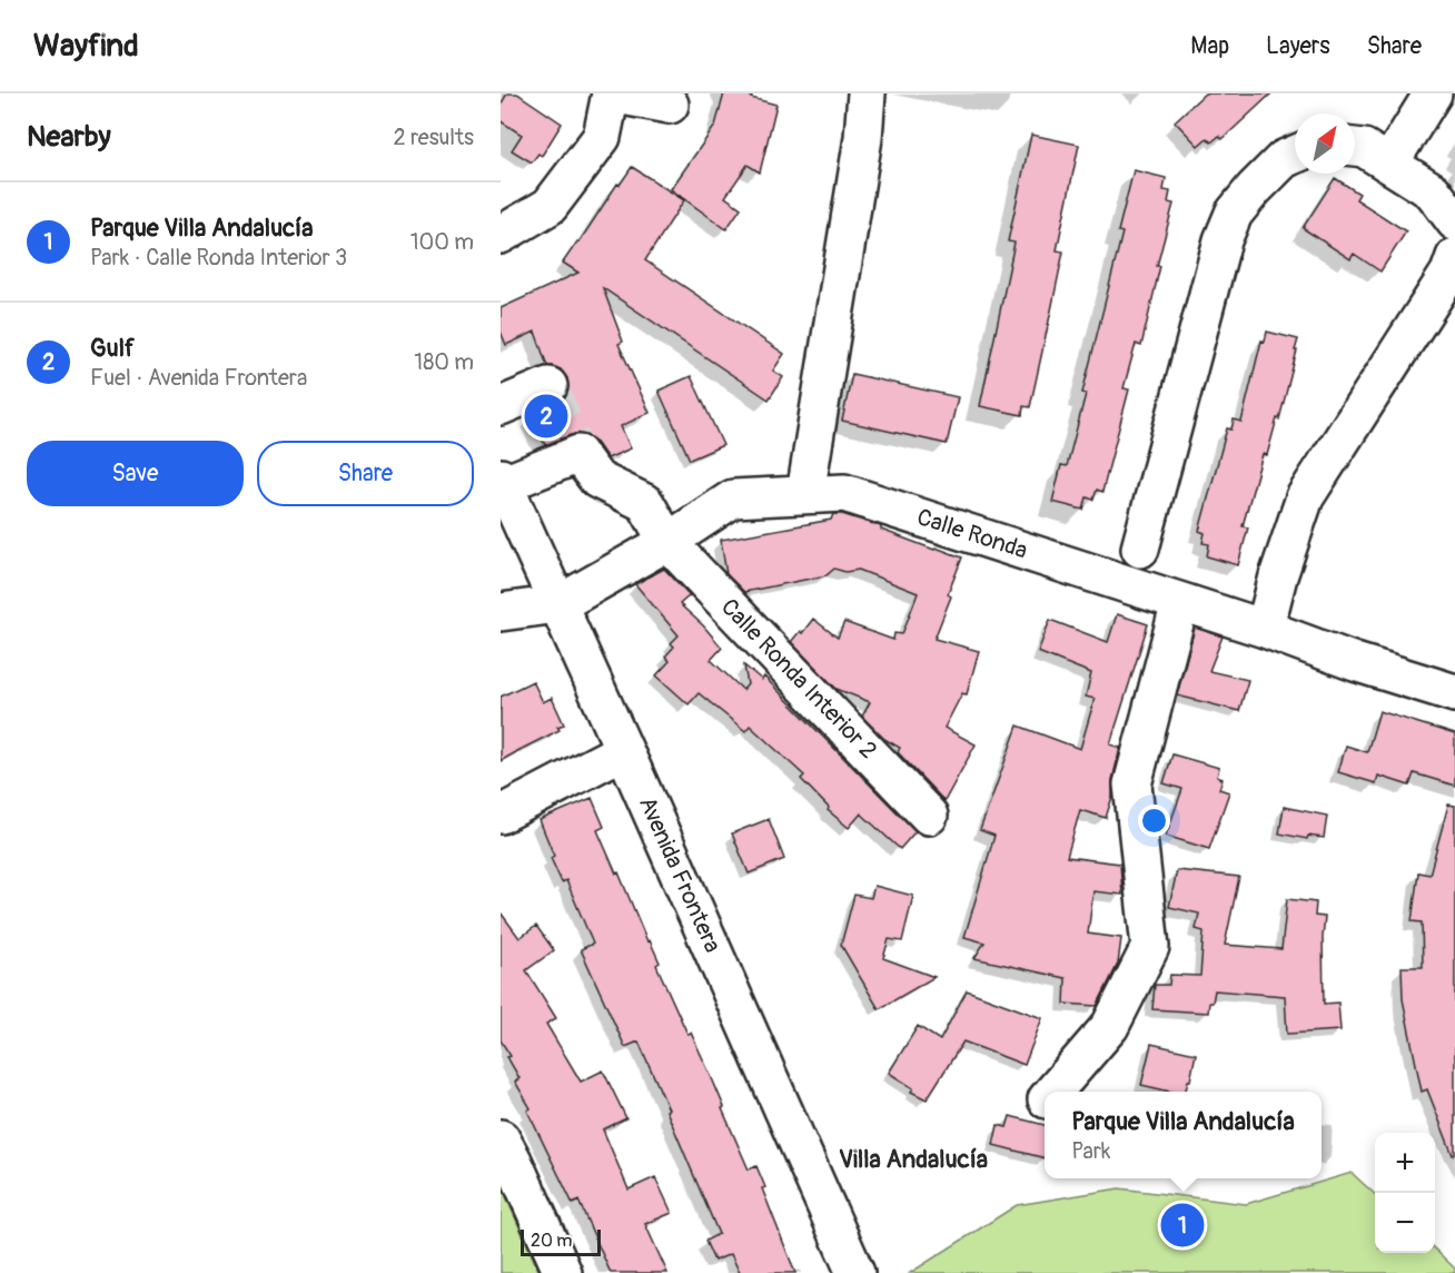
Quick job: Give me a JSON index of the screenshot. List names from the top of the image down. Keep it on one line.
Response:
{"streets":{"street":["Calle Ronda","Calle Ronda Interior 2","Avenida Frontera"]},"crossings":[["Calle Ronda","Calle Ronda Interior 2"],["Calle Ronda","Avenida Frontera"],["Calle Ronda Interior 2","Avenida Frontera"]],"districts":["Villa Andalucía"],"scale_bar":"20 m","north":"top right","page":{"header":"Wayfind","nav":["Map","Layers","Share"],"heading":["Nearby","2 results"],"list":[{"mark":"1","name":"Parque Villa Andalucía","note":"Park · Calle Ronda Interior 3","value":"100 m"},{"mark":"2","name":"Gulf","note":"Fuel · Avenida Frontera","value":"180 m"}],"pins":["2","1"],"buttons":["Save","Share"],"popup":["Parque Villa Andalucía","Park"],"map_buttons":["+","−"],"scale":"20 m"}}
